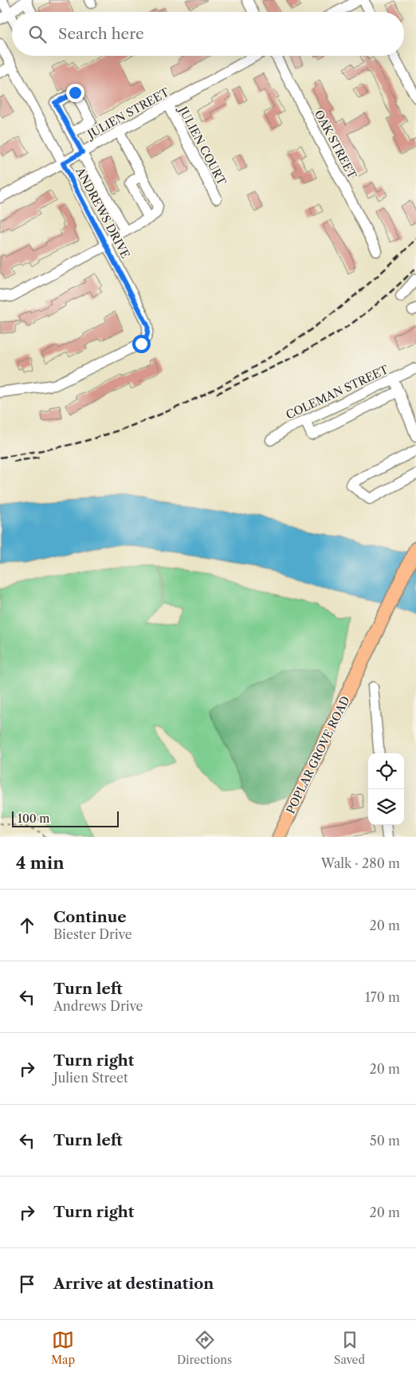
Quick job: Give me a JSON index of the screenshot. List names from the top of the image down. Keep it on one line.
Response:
{"streets":{"main road":["POPLAR GROVE ROAD"],"street":["JULIEN STREET","OAK STREET","JULIEN COURT","ANDREWS DRIVE","COLEMAN STREET"]},"crossings":[["JULIEN STREET","JULIEN COURT"],["JULIEN STREET","ANDREWS DRIVE"]],"scale_bar":"100 m","page":{"search":"Search here","scale":"100 m","heading":["4 min","Walk · 280 m"],"list":[["Continue","Biester Drive","20 m"],["Turn left","Andrews Drive","170 m"],["Turn right","Julien Street","20 m"],["Turn left","50 m"],["Turn right","20 m"],"Arrive at destination"],"nav":["Map","Directions","Saved"]}}
